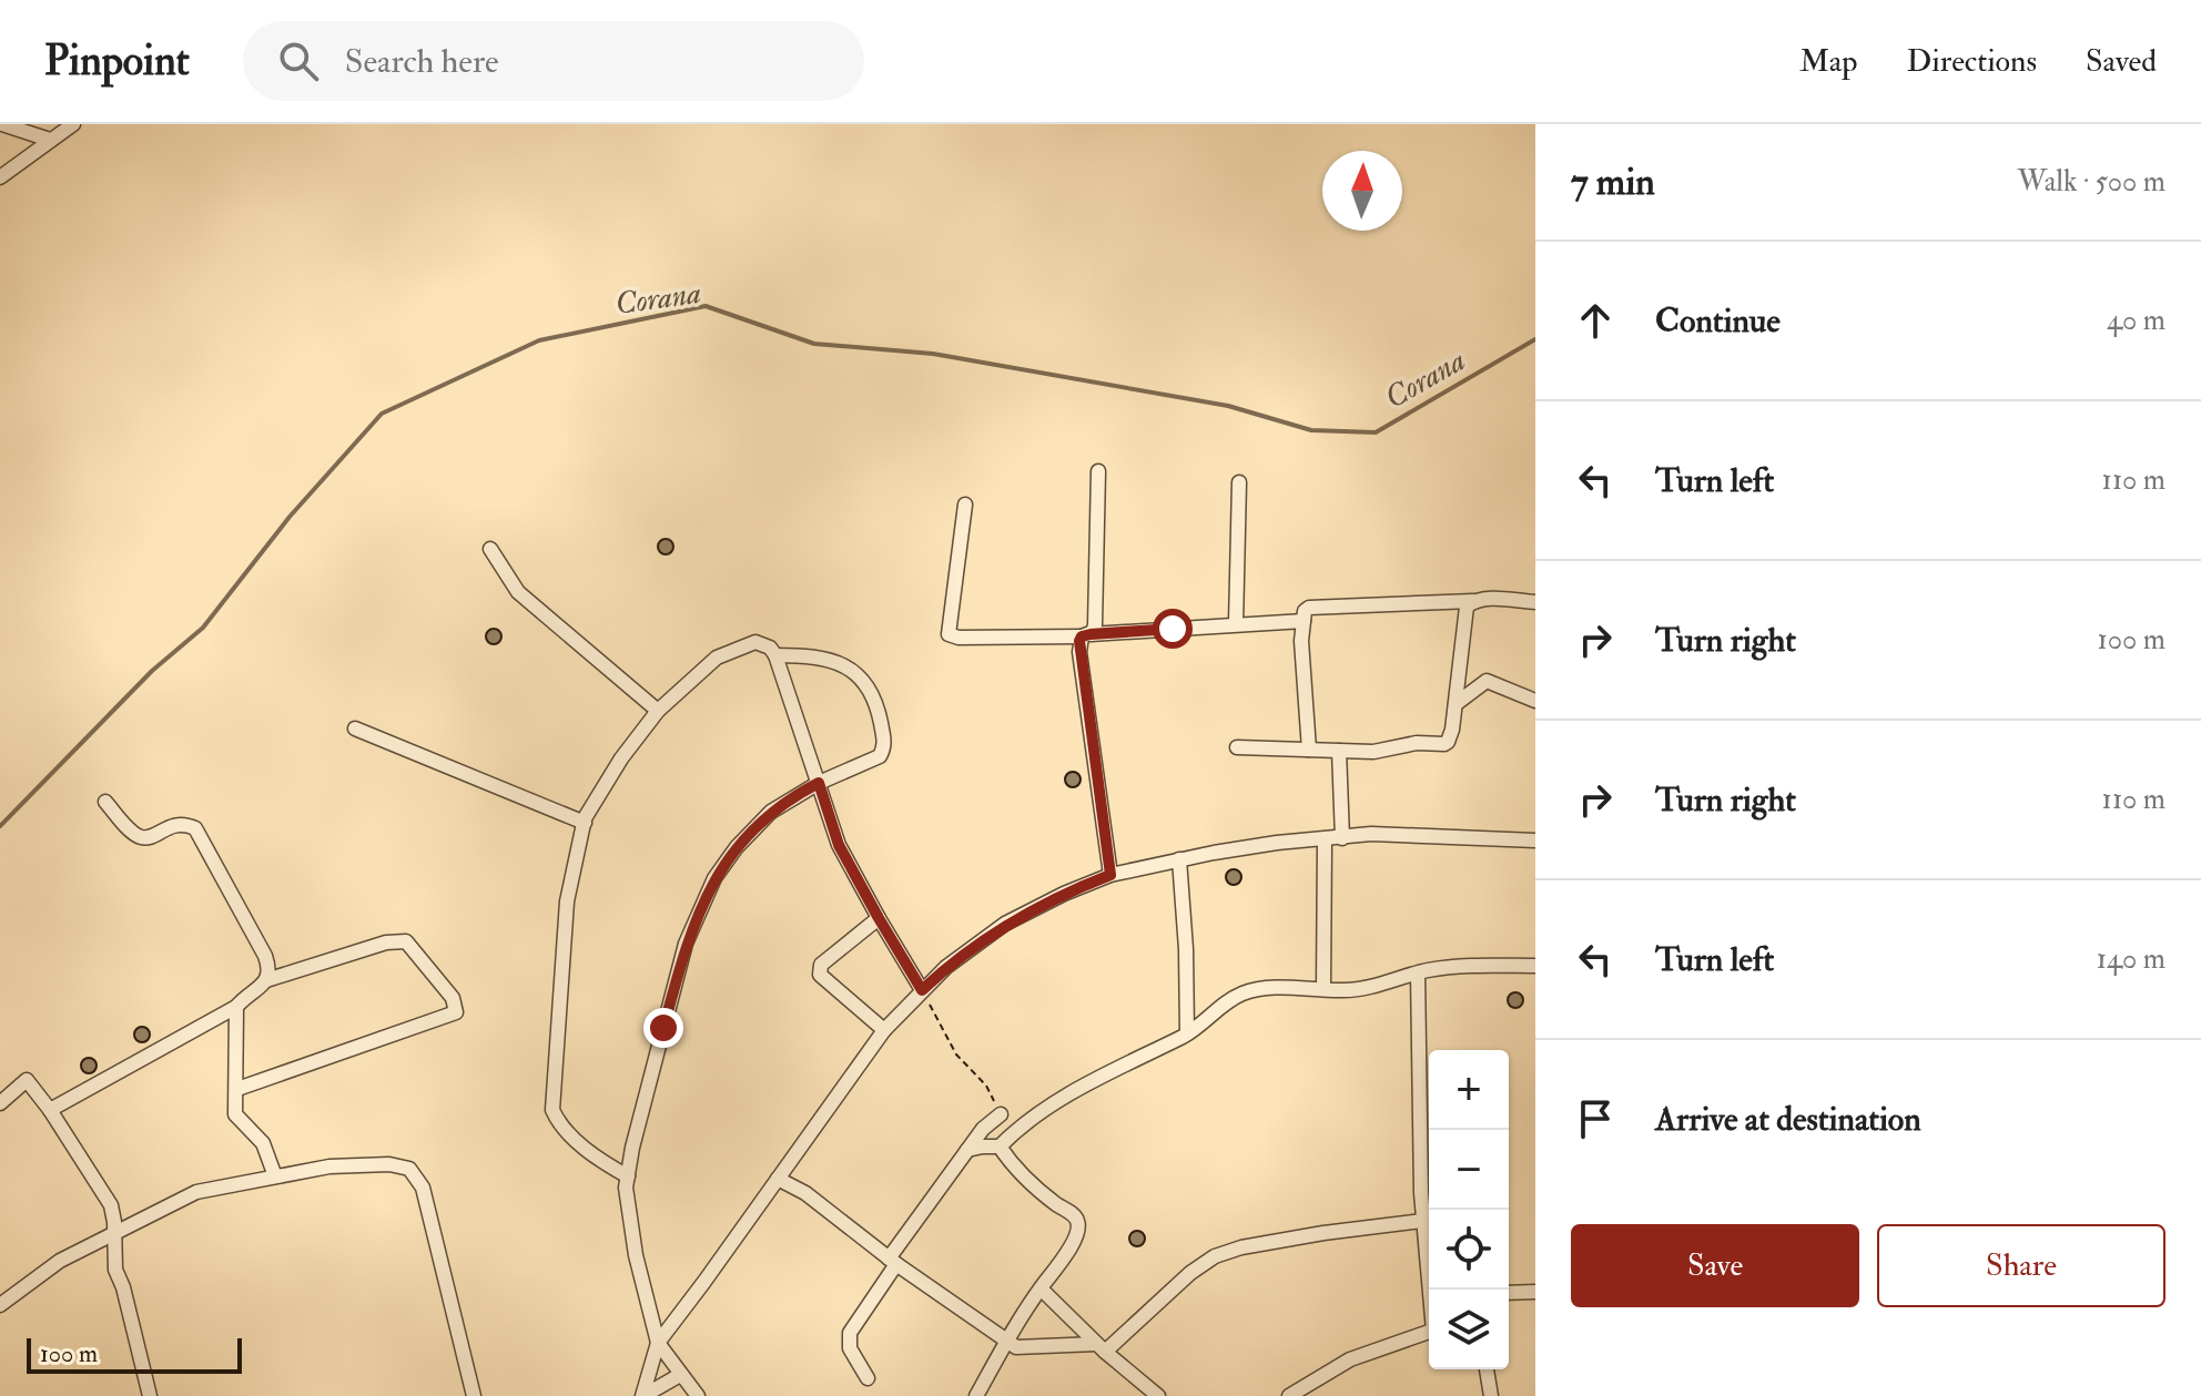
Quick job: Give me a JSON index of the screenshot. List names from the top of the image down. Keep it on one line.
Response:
{"water":["Corana"],"scale_bar":"100 m","north":"top","page":{"header":"Pinpoint","search":"Search here","nav":["Map","Directions","Saved"],"heading":["7 min","Walk · 500 m"],"list":[["Continue","40 m"],["Turn left","110 m"],["Turn right","100 m"],["Turn right","110 m"],["Turn left","140 m"],"Arrive at destination"],"map_buttons":["+","−"],"buttons":["Save","Share"],"scale":"100 m"}}
